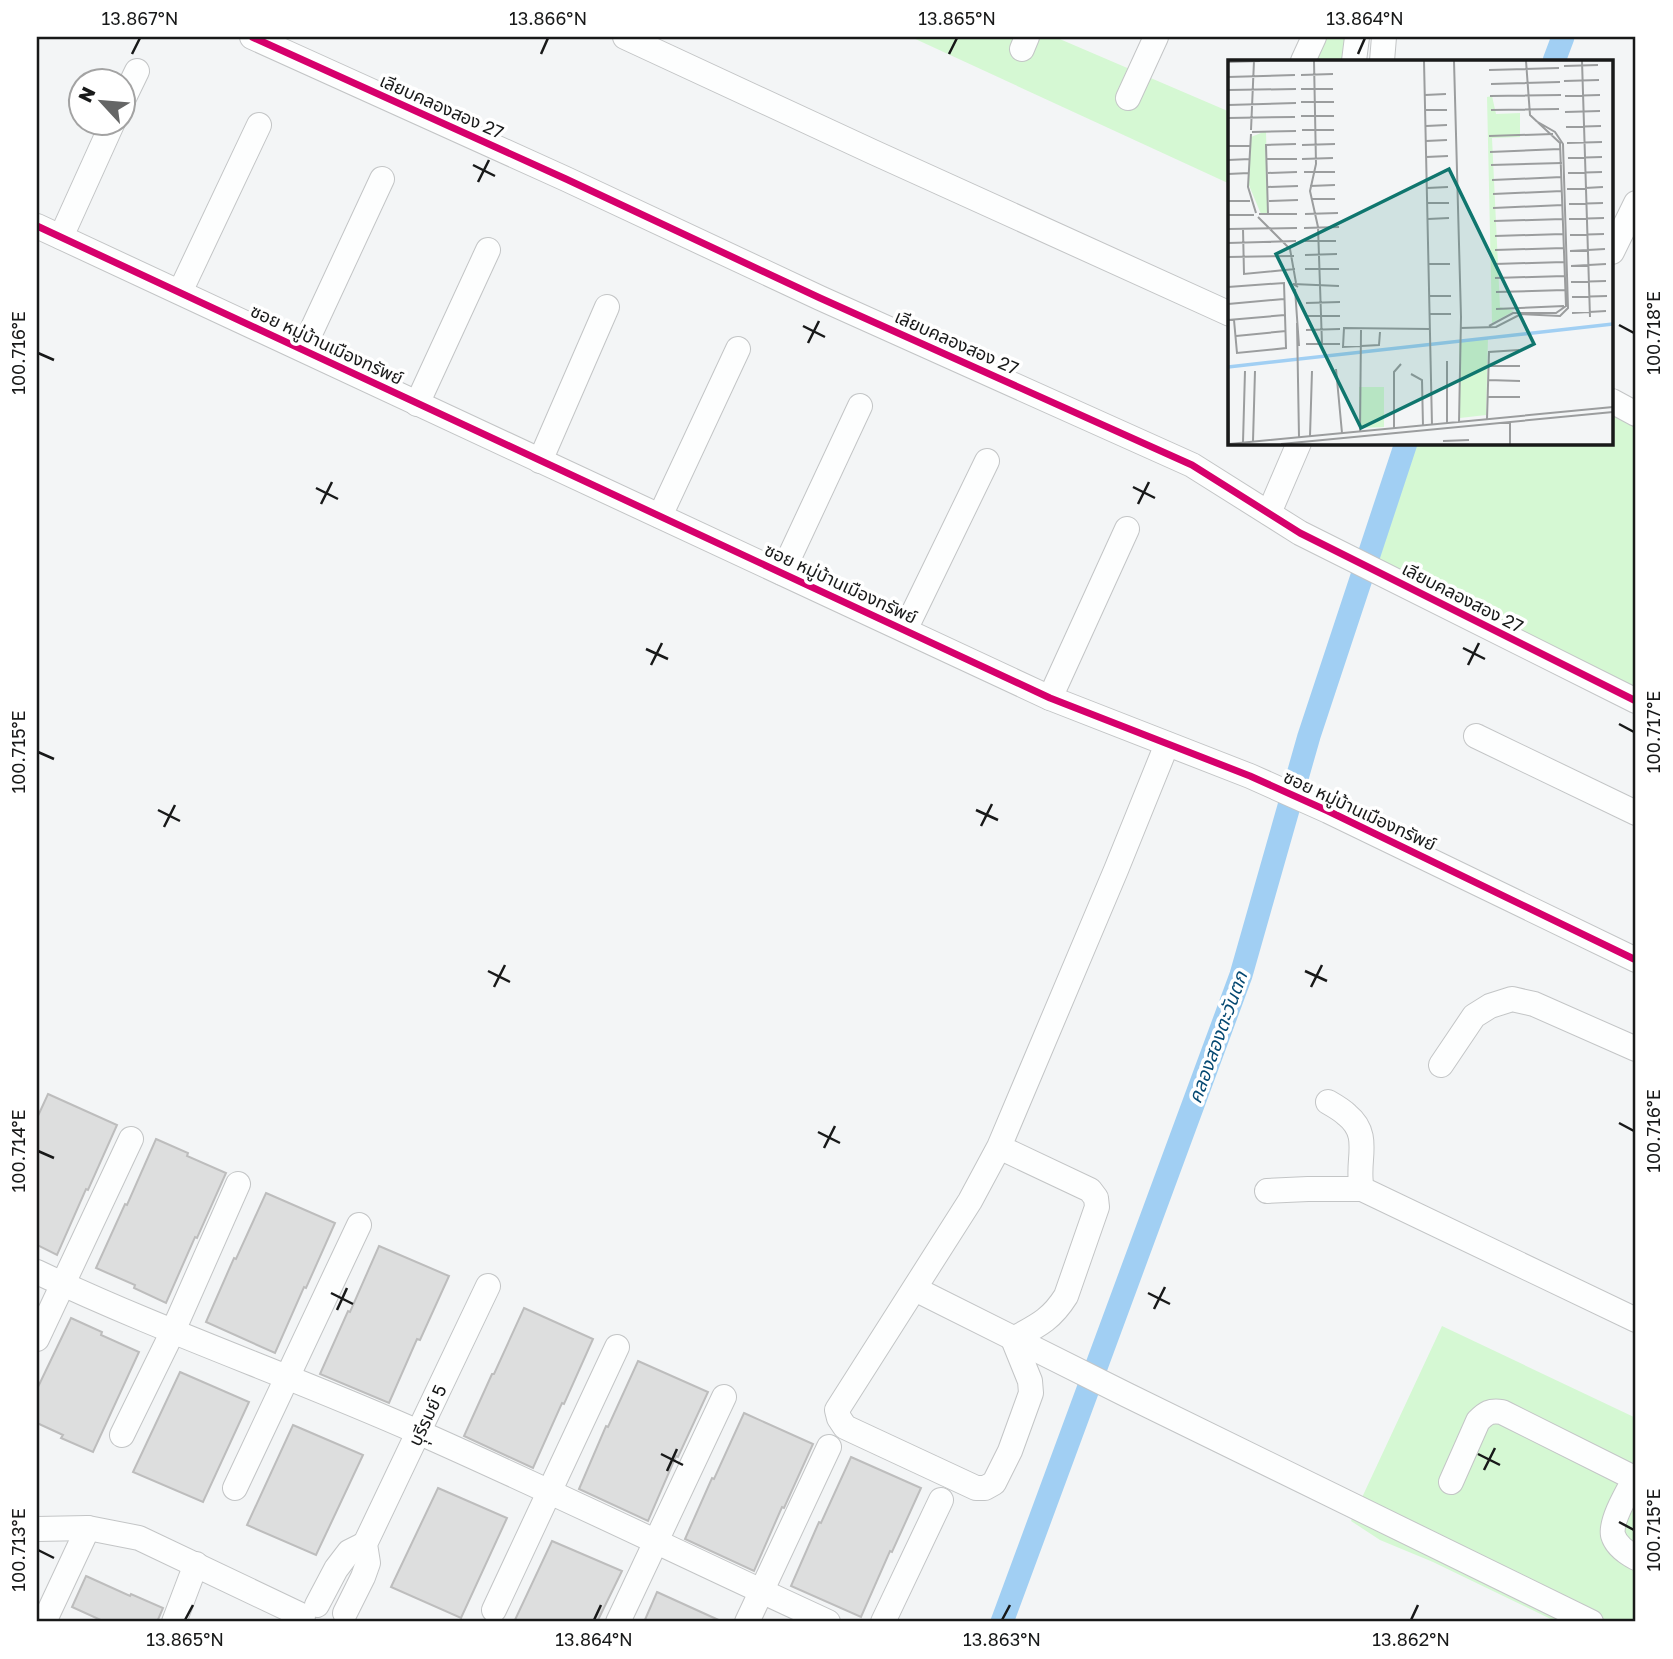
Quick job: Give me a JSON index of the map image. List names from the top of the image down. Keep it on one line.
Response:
{"streets":{"street":["เลียบคลองสอง 27","ซอย หมู่บ้านเมืองทรัพย์","บุุรีรมย์ 5"]},"water":["คลองสองตะวันตก"],"north":"top left","coordinates":["13.867°N","13.866°N","13.865°N","13.864°N","100.718°E","100.716°E","100.717°E","100.715°E","100.714°E","100.713°E","13.863°N","13.862°N"]}
